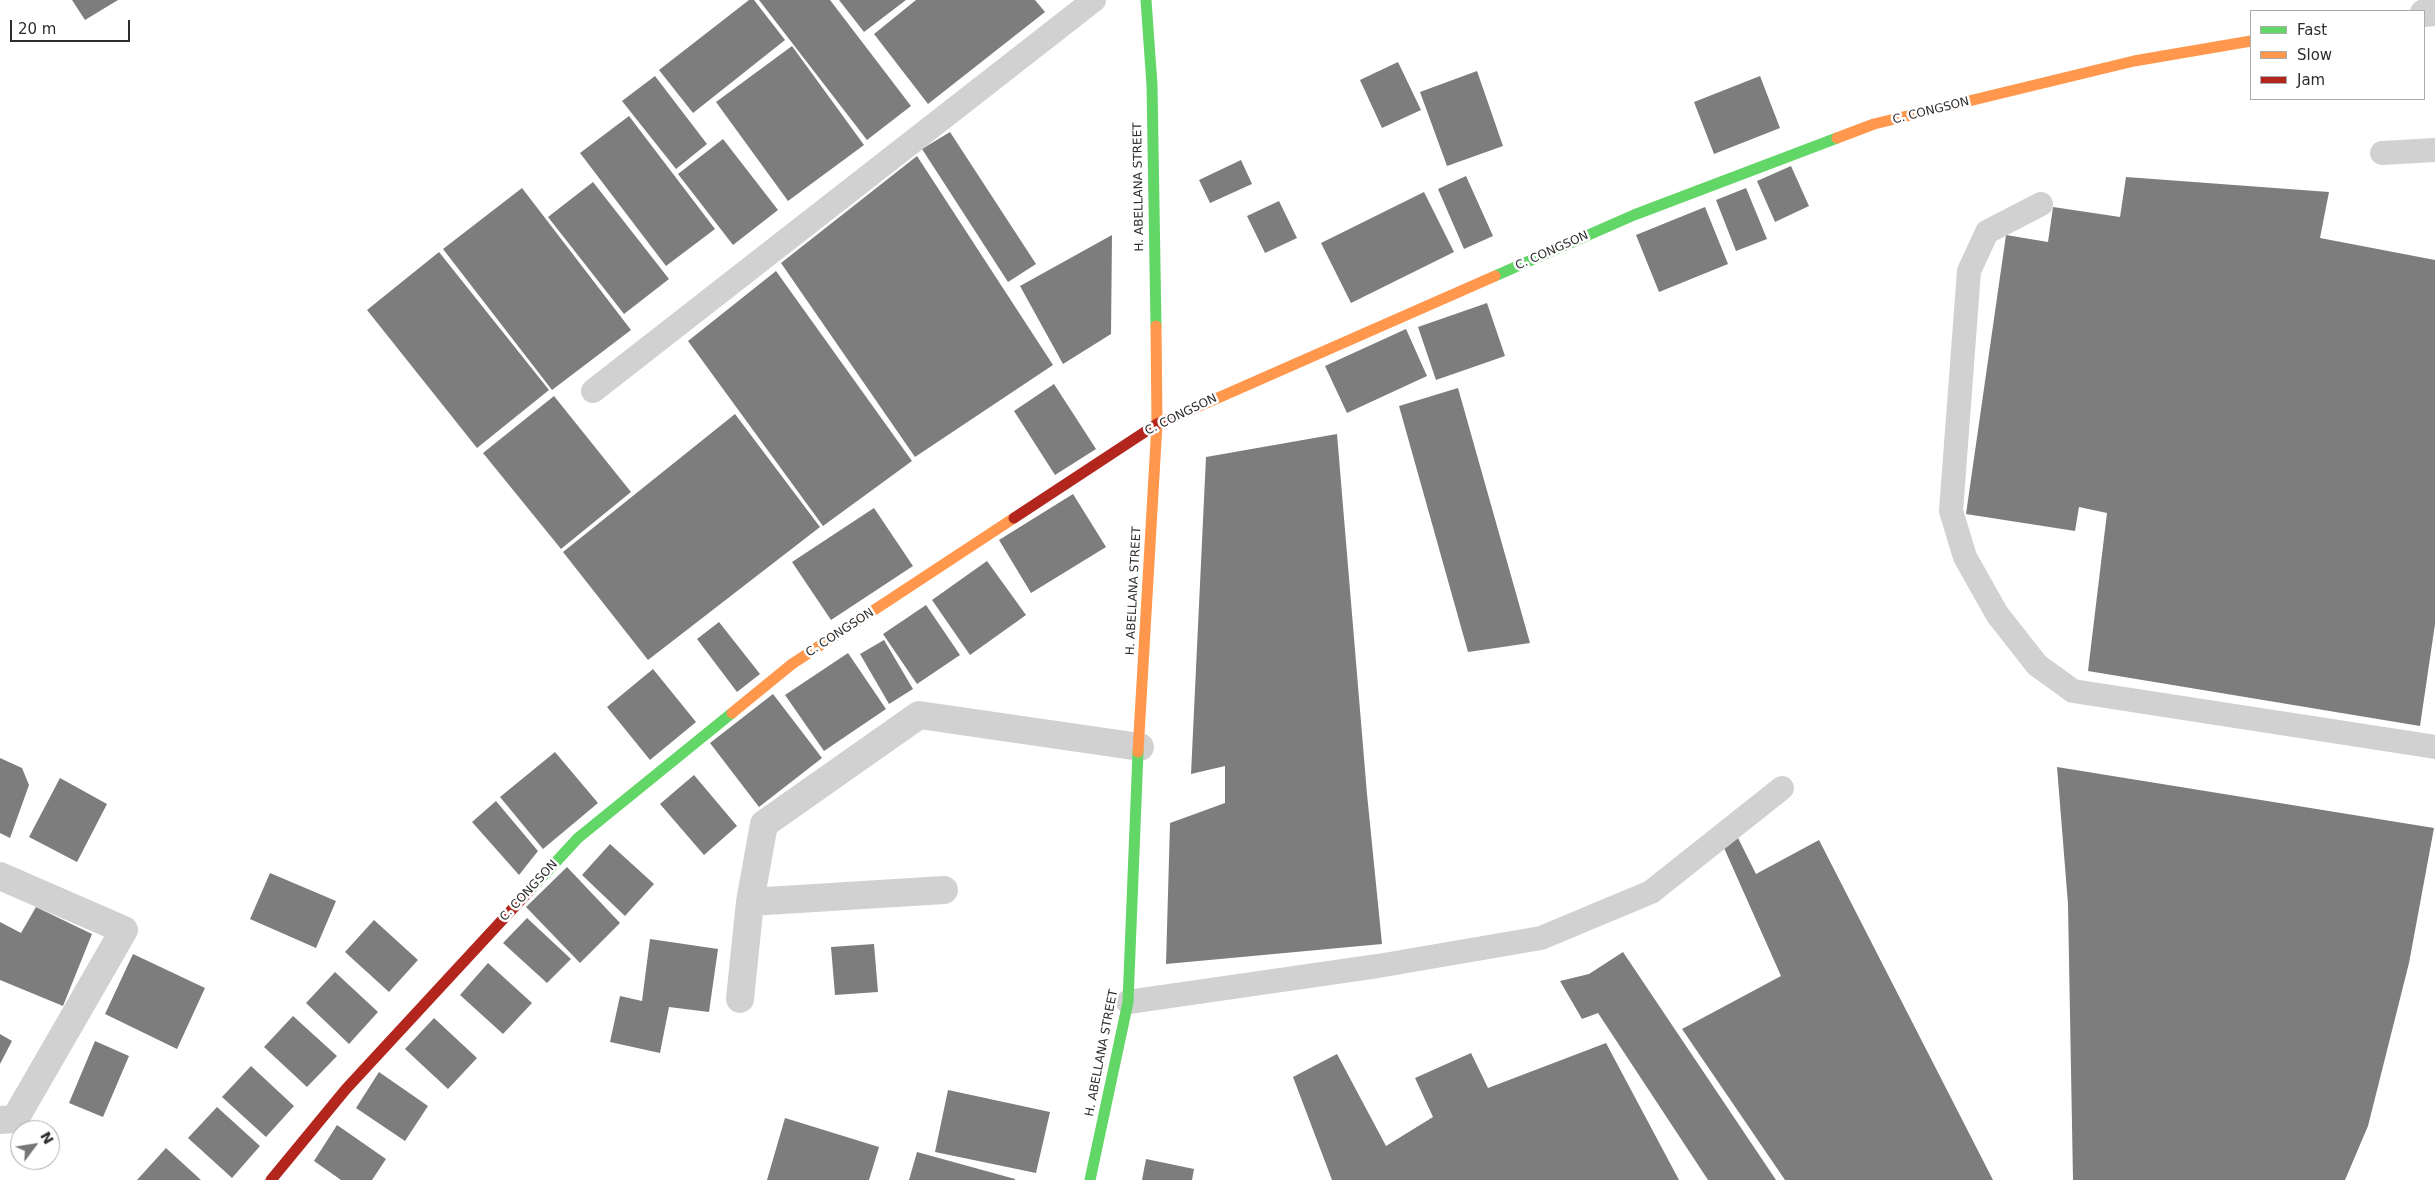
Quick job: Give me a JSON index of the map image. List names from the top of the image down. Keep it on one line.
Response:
{"streets":{"street":["C. CONGSON","H. ABELLANA STREET"]},"crossings":[["C. CONGSON","H. ABELLANA STREET"]],"legend":["Fast","Slow","Jam"],"scale_bar":"20 m","north":"top right"}
